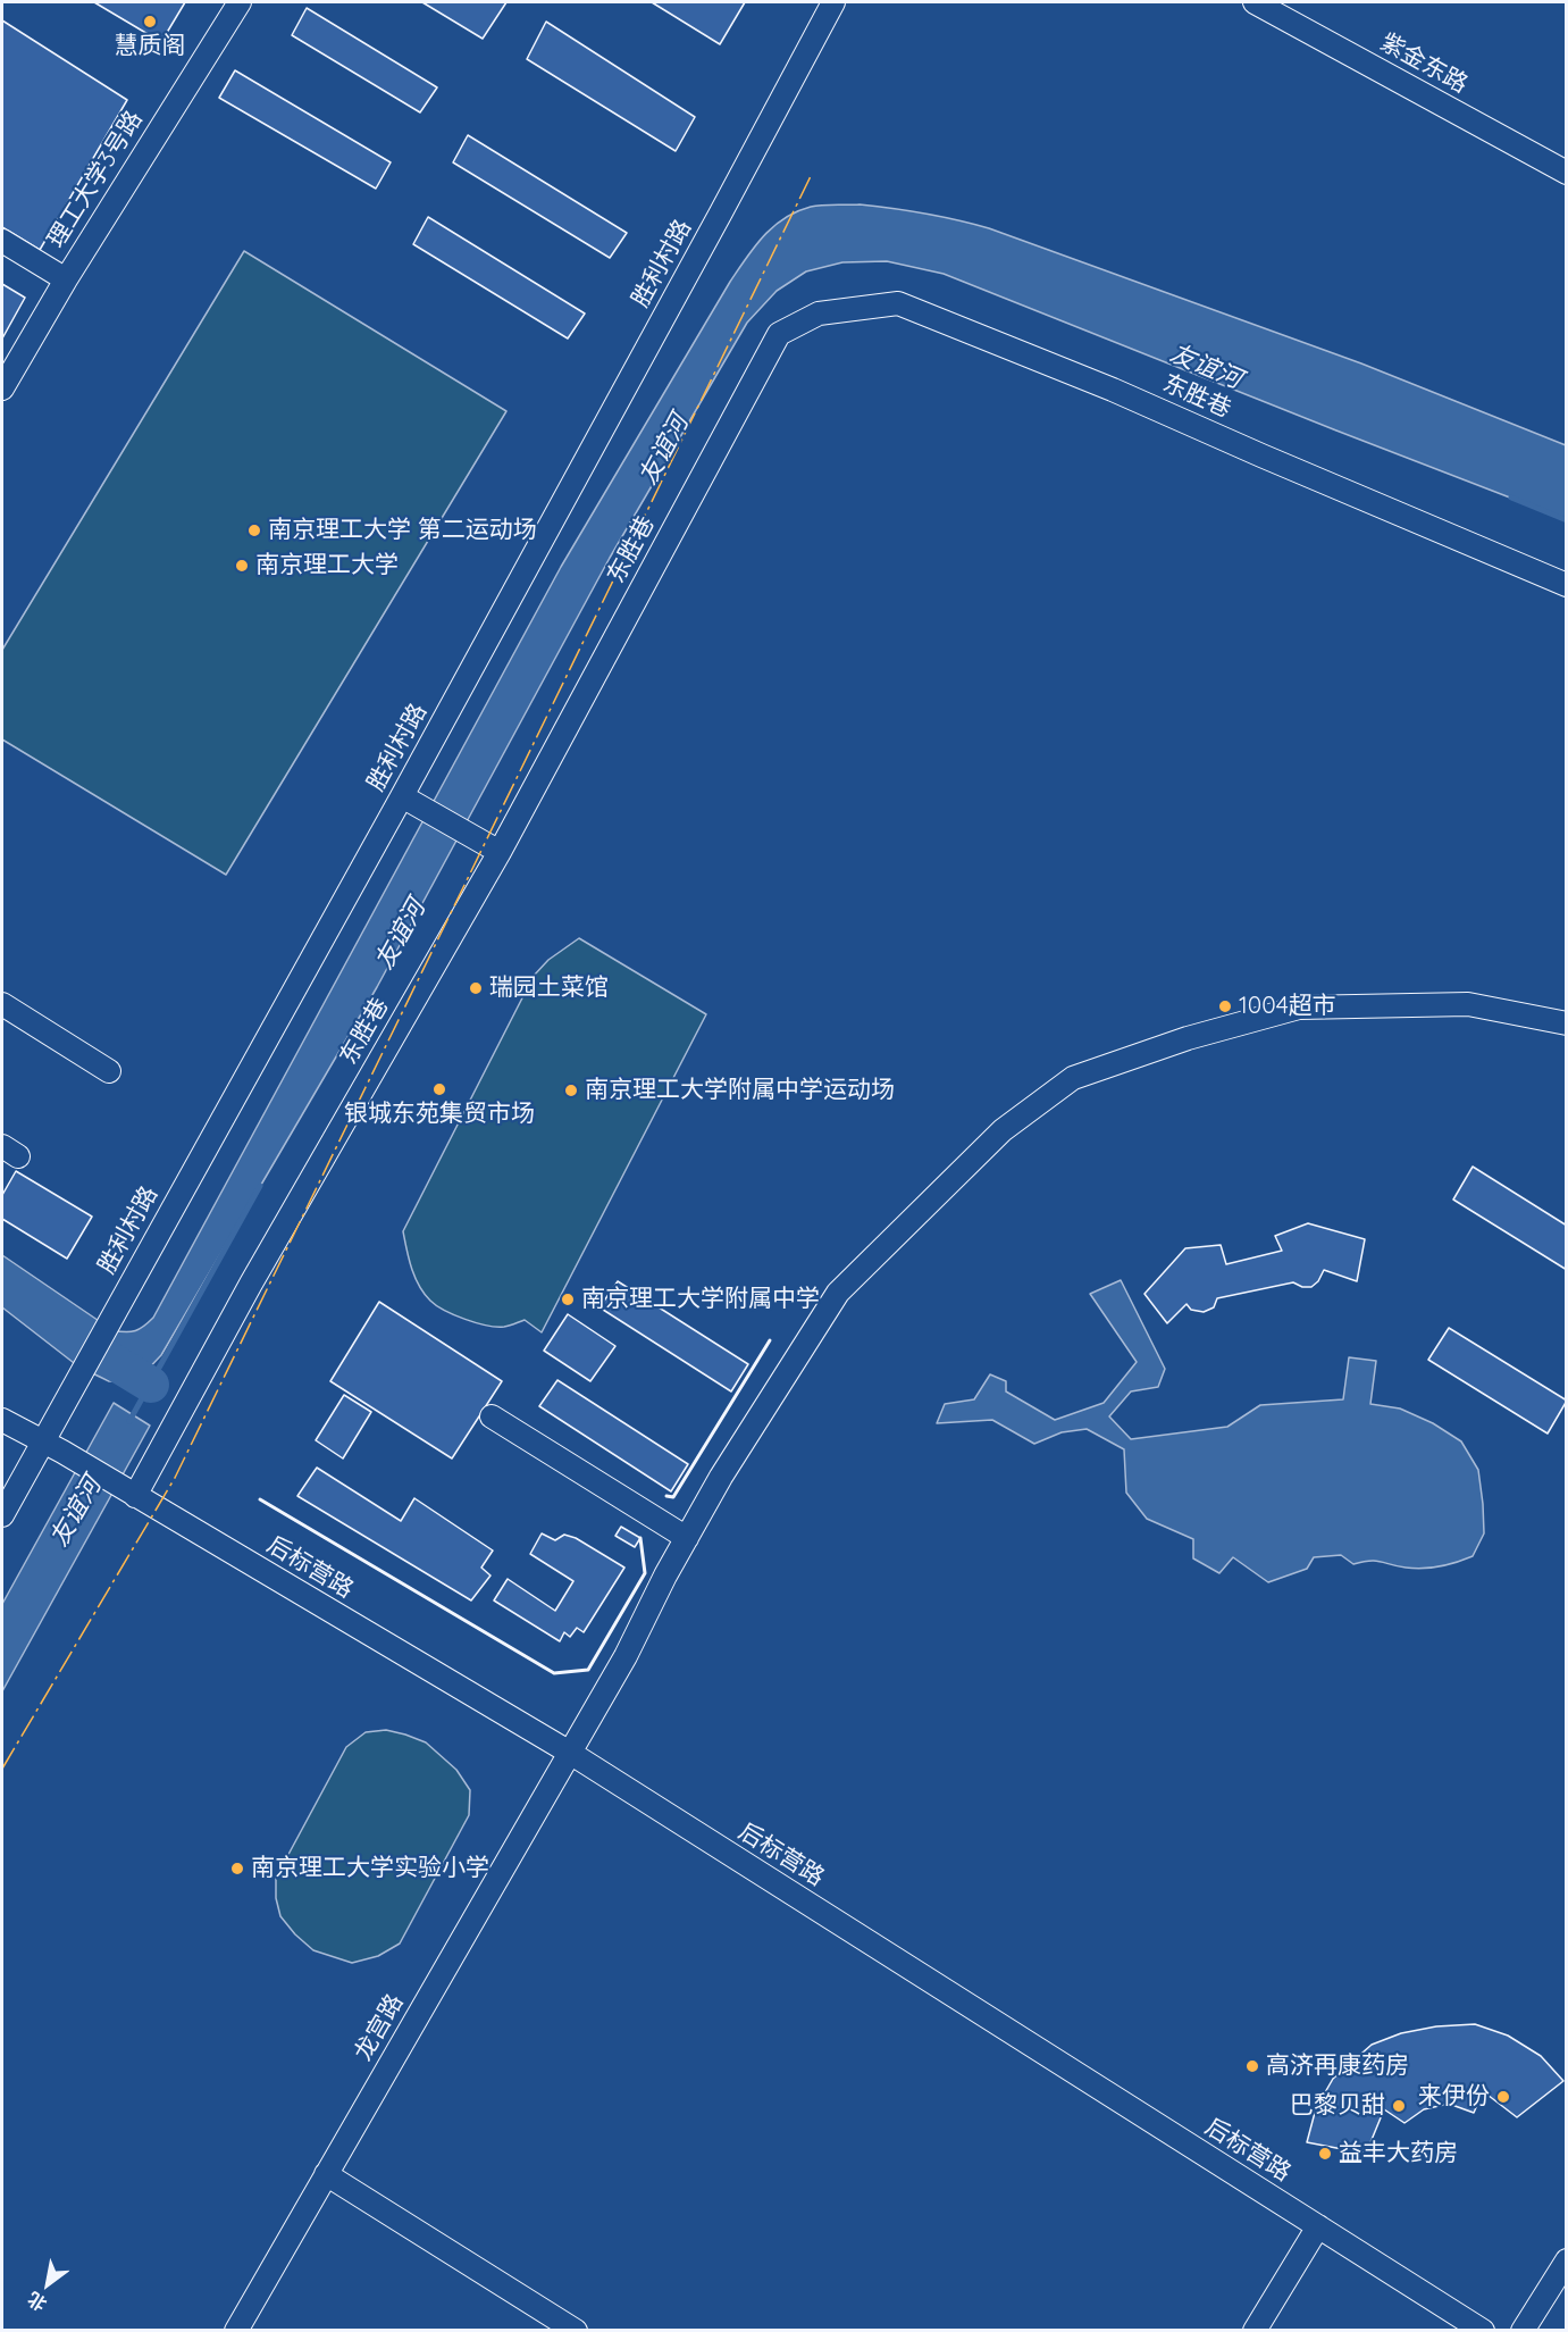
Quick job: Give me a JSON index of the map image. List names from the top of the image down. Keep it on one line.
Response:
{"streets":{"street":["紫金东路","理工大学3号路","胜利村路","东胜巷","后标营路","龙宫路"]},"crossings":[["胜利村路","后标营路"],["东胜巷","后标营路"],["后标营路","龙宫路"]],"water":["友谊河"],"places":["慧质阁","南京理工大学 第二运动场","南京理工大学","瑞园土菜馆","1004超市","银城东苑集贸市场","南京理工大学附属中学运动场","南京理工大学附属中学","南京理工大学实验小学","高济再康药房","来伊份","巴黎贝甜","益丰大药房"],"north":"bottom left"}
